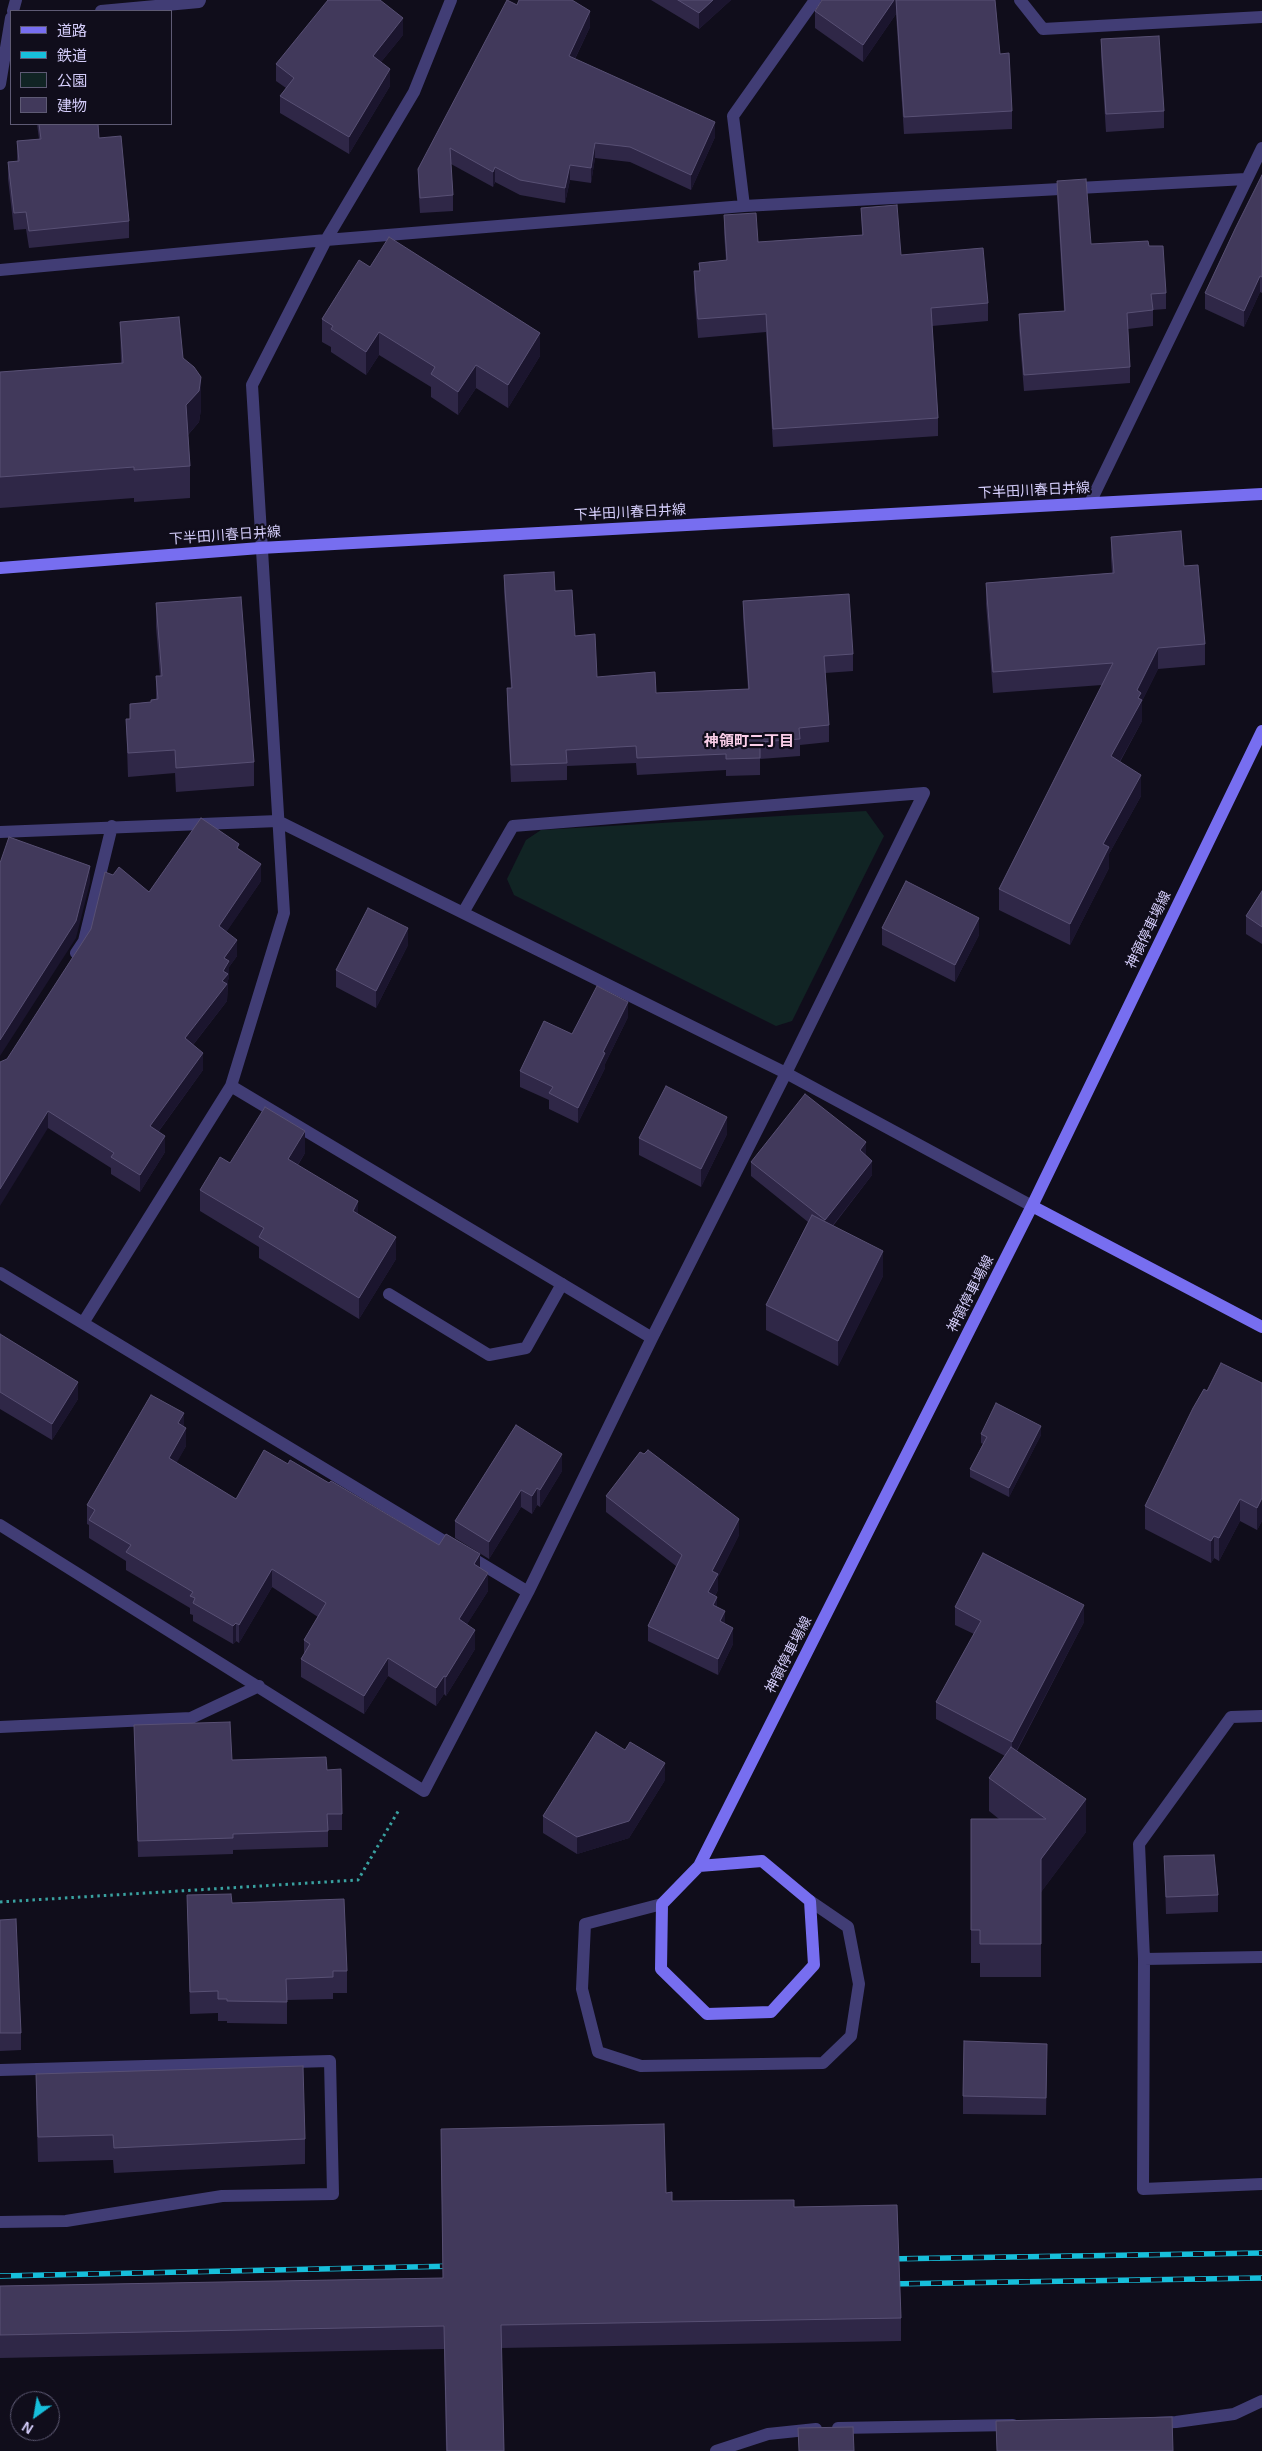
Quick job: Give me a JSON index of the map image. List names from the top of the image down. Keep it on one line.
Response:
{"streets":{"main road":["下半田川春日井線","神領停車場線"]},"districts":["神領町二丁目"],"legend":["道路","鉄道","公園","建物"],"north":"bottom left"}
